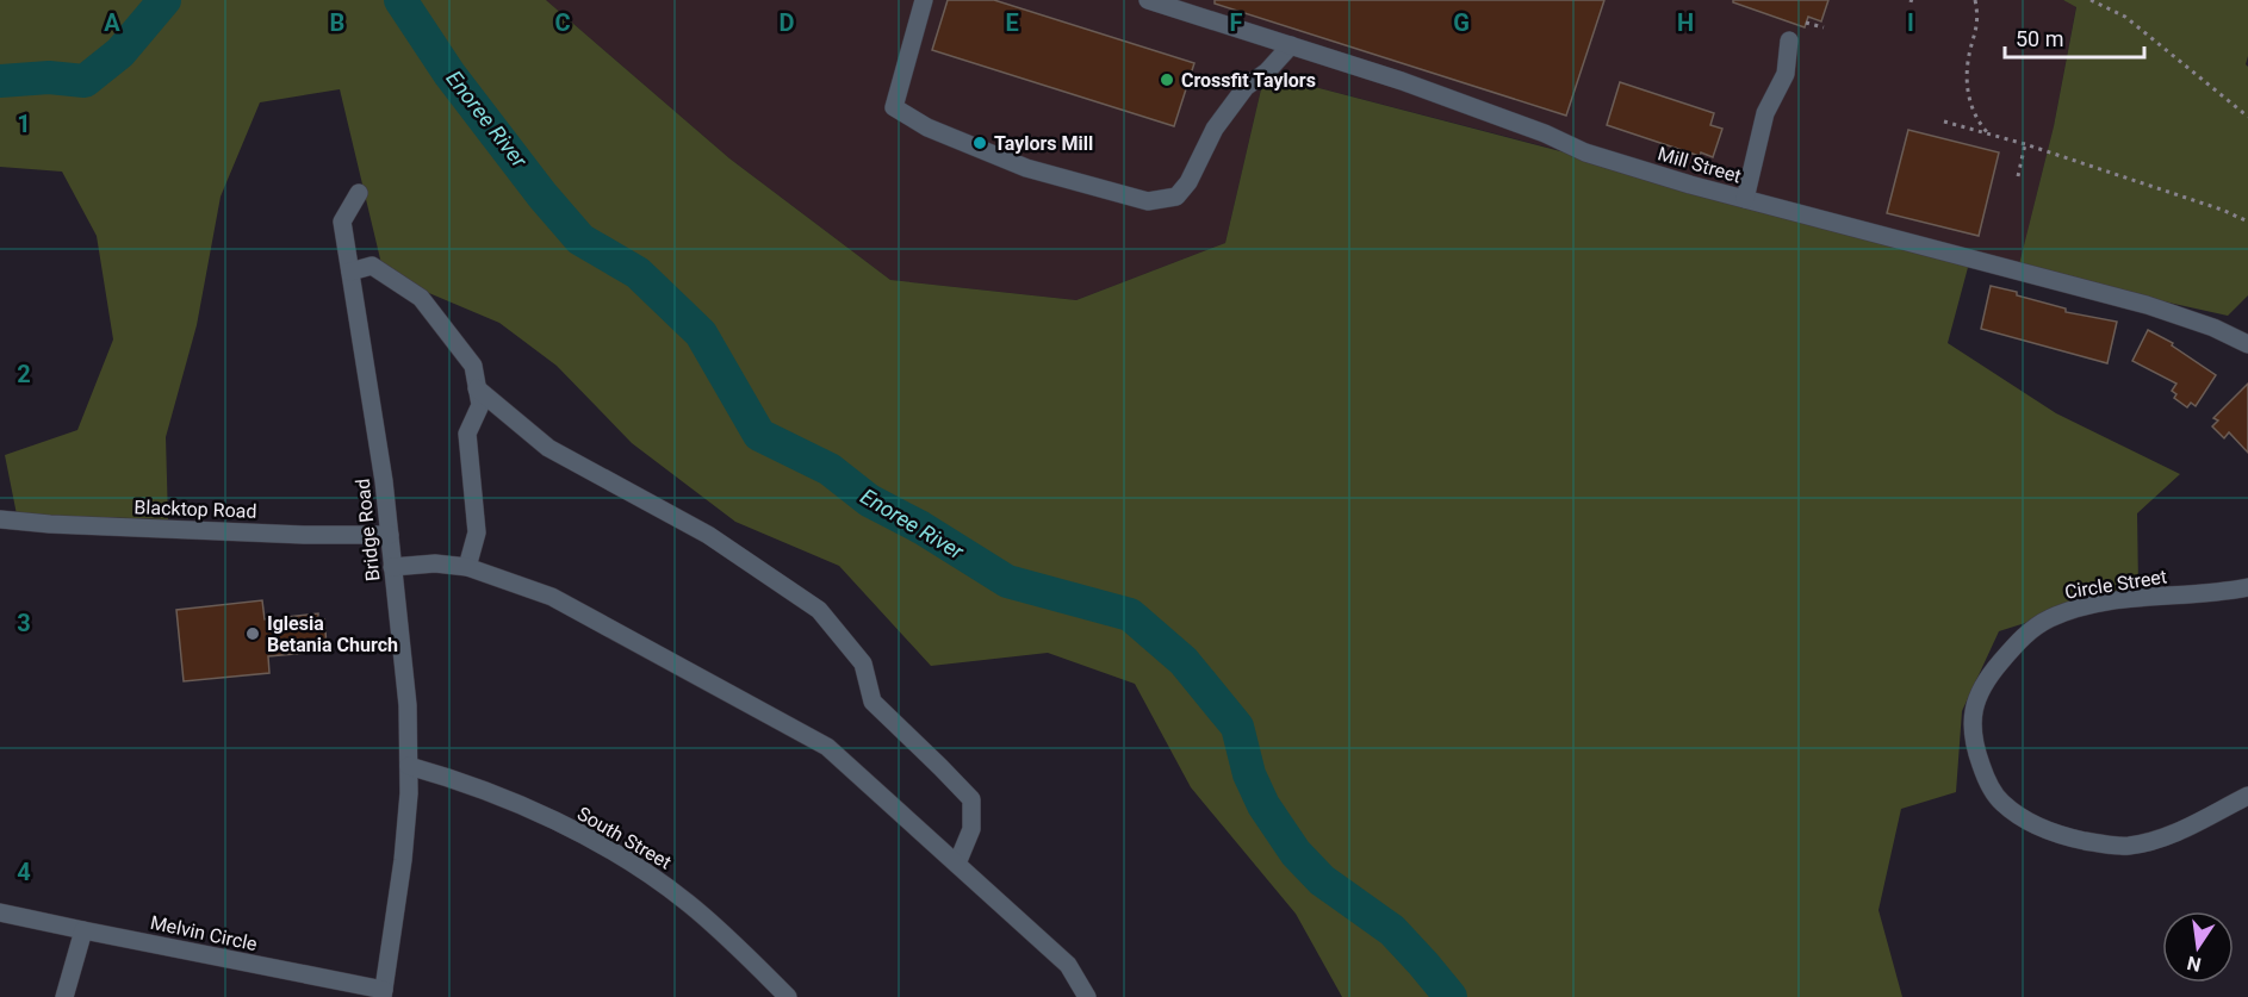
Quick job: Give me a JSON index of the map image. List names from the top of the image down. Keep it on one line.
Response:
{"streets":{"street":["Mill Street","Blacktop Road","Bridge Road","Circle Street","South Street","Melvin Circle"]},"crossings":[["Blacktop Road","Bridge Road"],["Bridge Road","South Street"],["Bridge Road","Melvin Circle"]],"water":["Enoree River"],"places":["Crossfit Taylors","Taylors Mill","Iglesia Betania Church"],"scale_bar":"50 m","north":"bottom","grid":{"columns":["A","B","C","D","E","F","G","H","I"],"rows":["1","2","3","4"]}}
